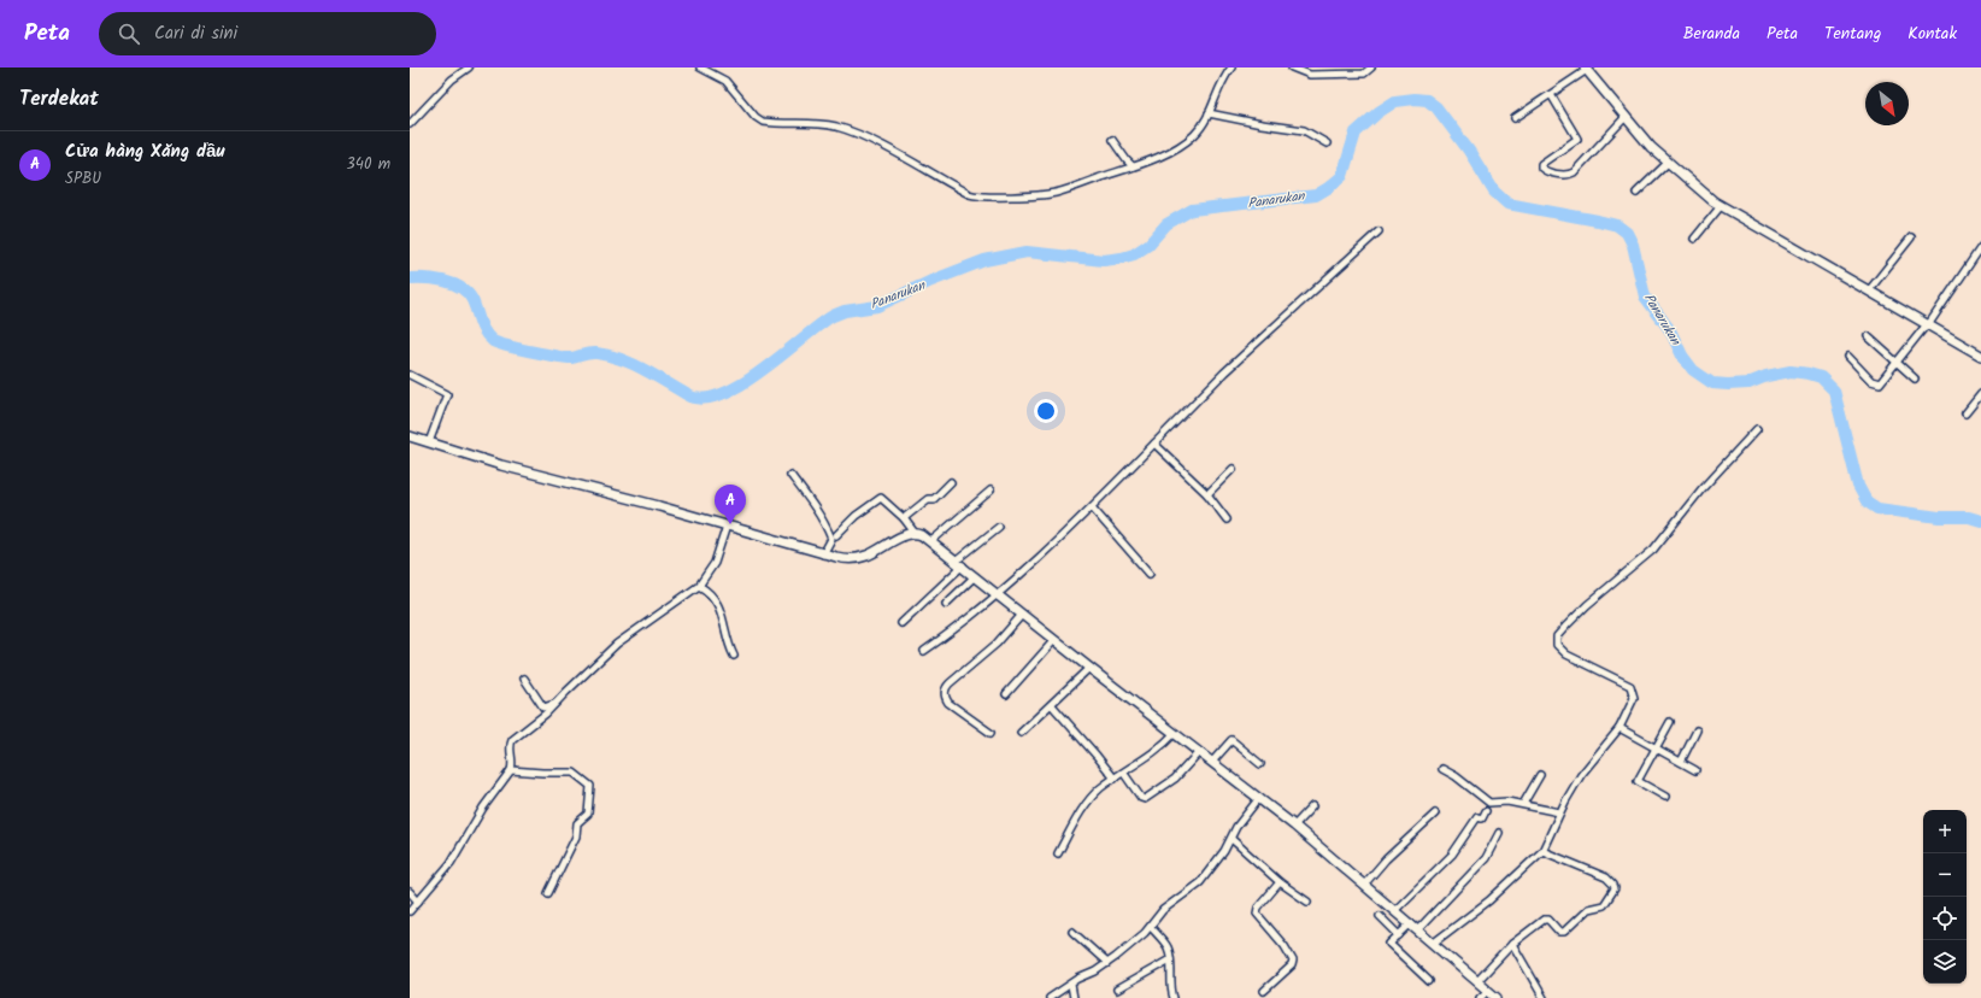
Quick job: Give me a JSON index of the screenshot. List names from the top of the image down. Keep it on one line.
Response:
{"water":["Panarukan"],"north":"bottom right","page":{"header":"Peta","search":"Cari di sini","nav":["Beranda","Peta","Tentang","Kontak"],"heading":"Terdekat","list":[{"mark":"A","name":"Cửa hàng Xăng dầu","note":"SPBU","value":"340 m"}],"pins":"A","map_buttons":["+","−"]}}
